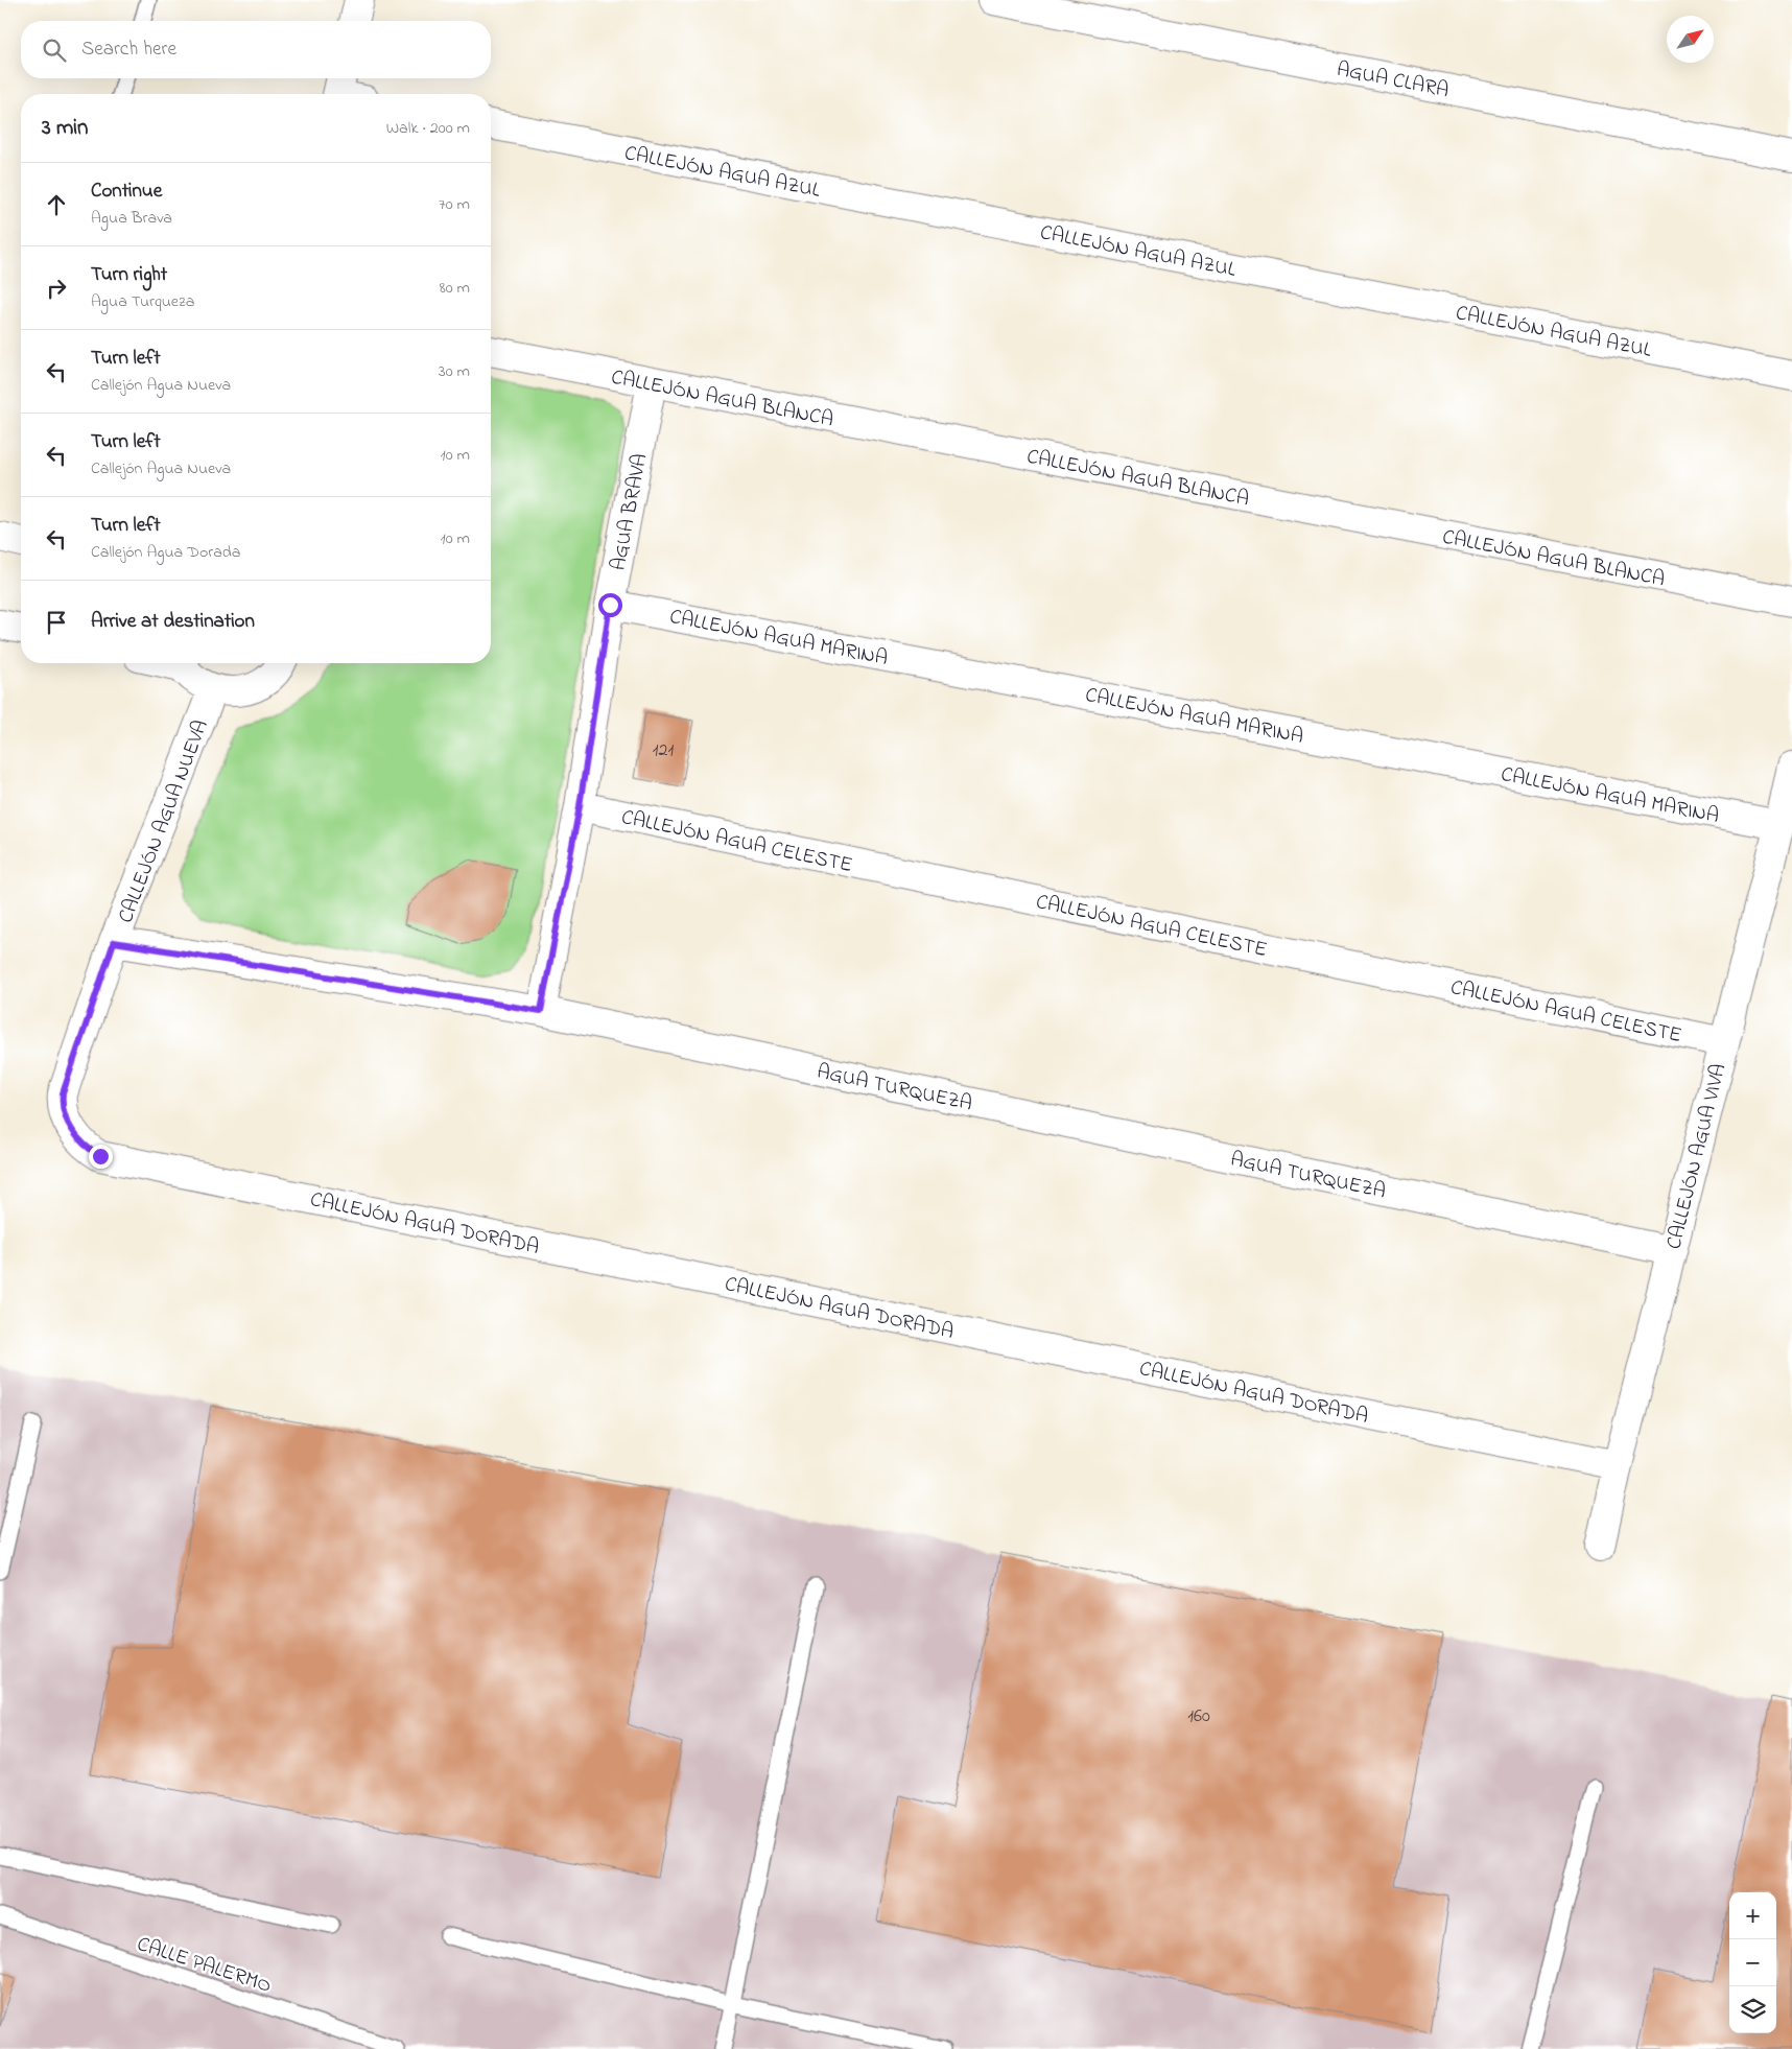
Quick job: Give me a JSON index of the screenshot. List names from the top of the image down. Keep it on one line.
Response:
{"streets":{"street":["AGUA CLARA","CALLEJÓN AGUA AZUL","CALLEJÓN AGUA BLANCA","AGUA BRAVA","CALLEJÓN AGUA MARINA","CALLEJÓN AGUA NUEVA","CALLEJÓN AGUA CELESTE","AGUA TURQUEZA","CALLEJÓN AGUA VIVA","CALLEJÓN AGUA DORADA"],"lane":["CALLE PALERMO"]},"crossings":[["CALLEJÓN AGUA BLANCA","AGUA BRAVA"],["AGUA BRAVA","CALLEJÓN AGUA MARINA"],["AGUA BRAVA","CALLEJÓN AGUA CELESTE"],["AGUA BRAVA","AGUA TURQUEZA"],["CALLEJÓN AGUA MARINA","CALLEJÓN AGUA VIVA"],["CALLEJÓN AGUA NUEVA","AGUA TURQUEZA"],["CALLEJÓN AGUA NUEVA","CALLEJÓN AGUA DORADA"],["CALLEJÓN AGUA CELESTE","CALLEJÓN AGUA VIVA"],["AGUA TURQUEZA","CALLEJÓN AGUA VIVA"],["CALLEJÓN AGUA VIVA","CALLEJÓN AGUA DORADA"]],"house_numbers":["121","160"],"north":"top right","page":{"search":"Search here","heading":["3 min","Walk · 200 m"],"list":[["Continue","Agua Brava","70 m"],["Turn right","Agua Turqueza","80 m"],["Turn left","Callejón Agua Nueva","30 m"],["Turn left","Callejón Agua Nueva","10 m"],["Turn left","Callejón Agua Dorada","10 m"],"Arrive at destination"],"map_buttons":["+","−"]}}
